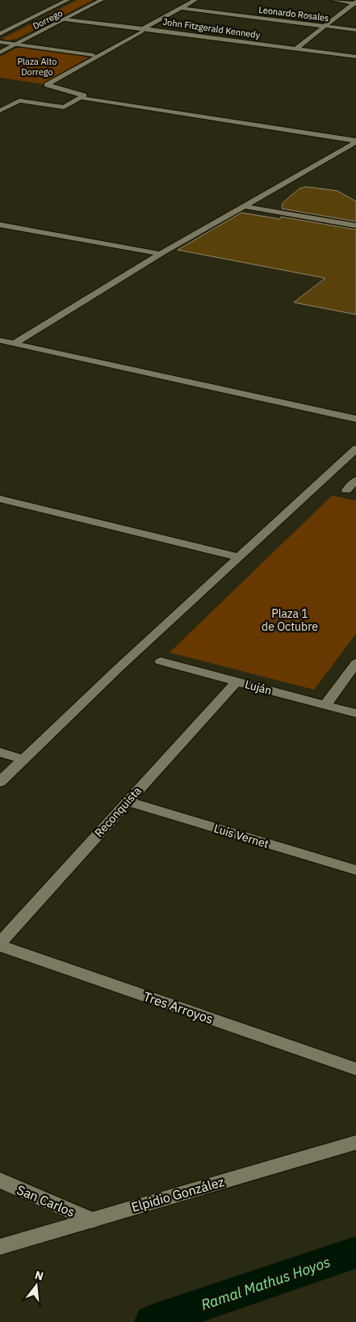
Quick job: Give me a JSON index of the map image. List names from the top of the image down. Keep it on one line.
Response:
{"streets":{"street":["Leonardo Rosales","Dorrego","John Fitzgerald Kennedy","Luján","Reconquista","Luis Vernet","Tres Arroyos","Elpidio González","San Carlos"]},"crossings":[["Dorrego","John Fitzgerald Kennedy"],["Luján","Reconquista"],["Reconquista","Luis Vernet"],["Elpidio González","San Carlos"]],"water":["Ramal Mathus Hoyos"],"parks":["Plaza Alto Dorrego","Plaza 1 de Octubre"],"north":"top"}
